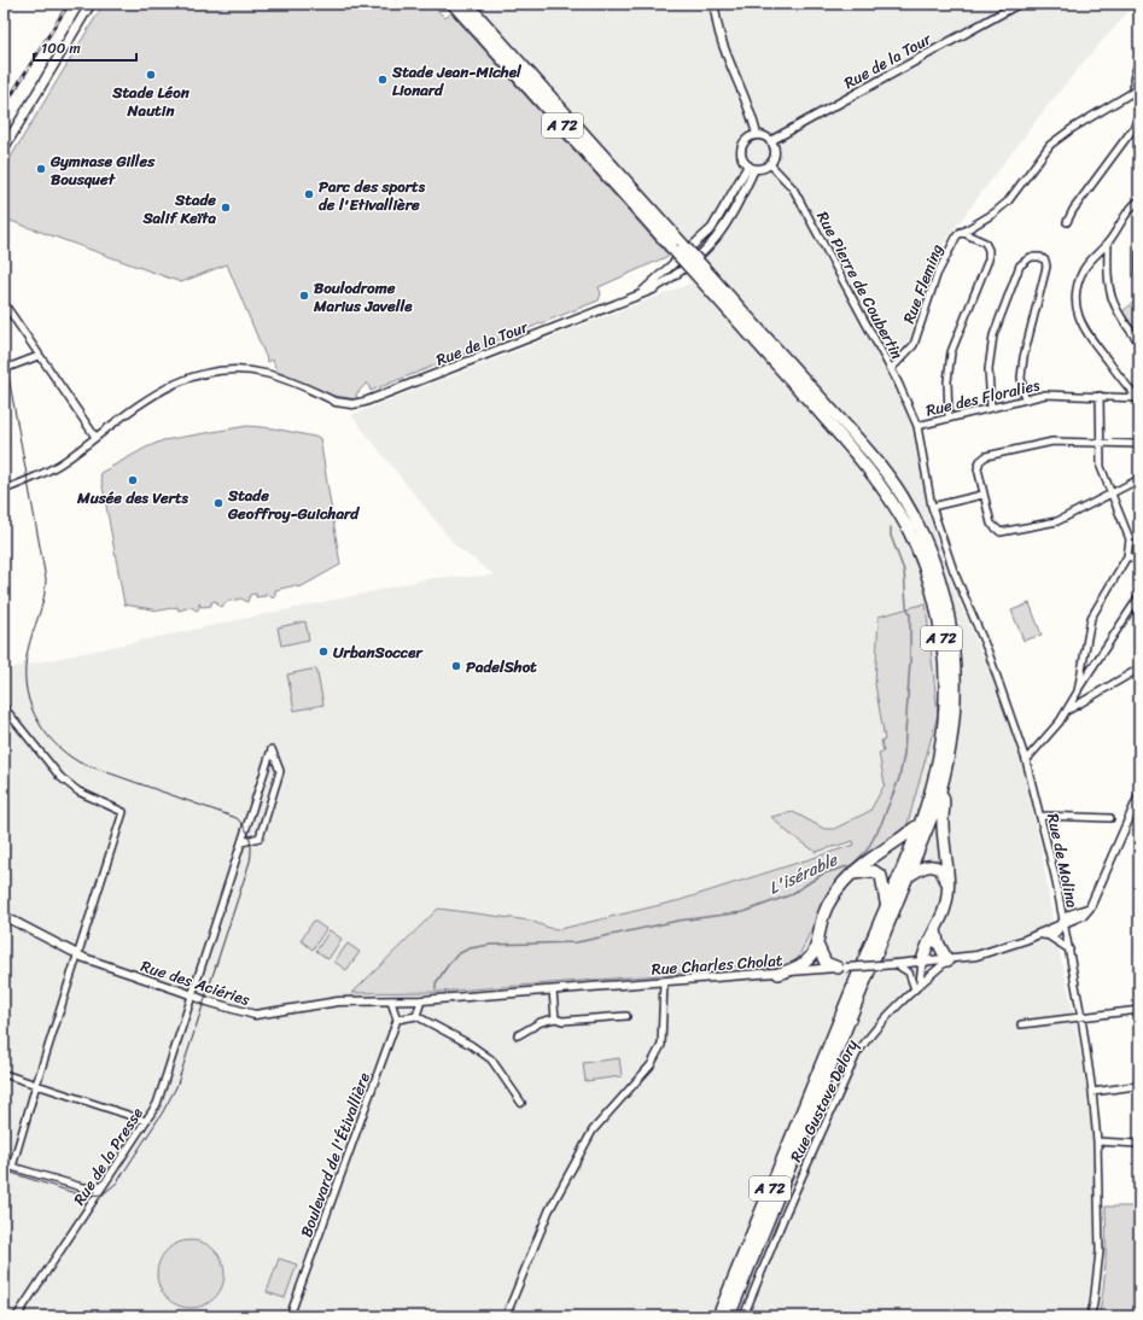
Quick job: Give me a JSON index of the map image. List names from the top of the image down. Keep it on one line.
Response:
{"streets":{"highway":["A 72"],"street":["Rue de la Tour","Rue Fleming","Rue Pierre de Coubertin","Rue des Floralies","Rue de Molina","Rue Charles Cholat","Rue des Aciéries","Rue Gustave Delory","Boulevard de l'Étivallière","Rue de la Presse"]},"crossings":[["Rue de la Tour","Rue Pierre de Coubertin"],["Rue Fleming","Rue Pierre de Coubertin"],["Rue Pierre de Coubertin","Rue des Floralies"],["Rue Pierre de Coubertin","Rue de Molina"],["Rue des Floralies","Rue de Molina"],["Rue de Molina","Rue Charles Cholat"],["Rue Charles Cholat","Rue des Aciéries"],["Rue Charles Cholat","Rue Gustave Delory"],["Rue des Aciéries","Rue de la Presse"]],"water":["L'isérable"],"places":["Stade Léon Nautin","Stade Jean-Michel Lionard","Gymnase Gilles Bousquet","Parc des sports de l'Etivallière","Stade Salif Keïta","Boulodrome Marius Javelle","Musée des Verts","Stade Geoffroy-Guichard","UrbanSoccer","PadelShot"],"scale_bar":"100 m"}
